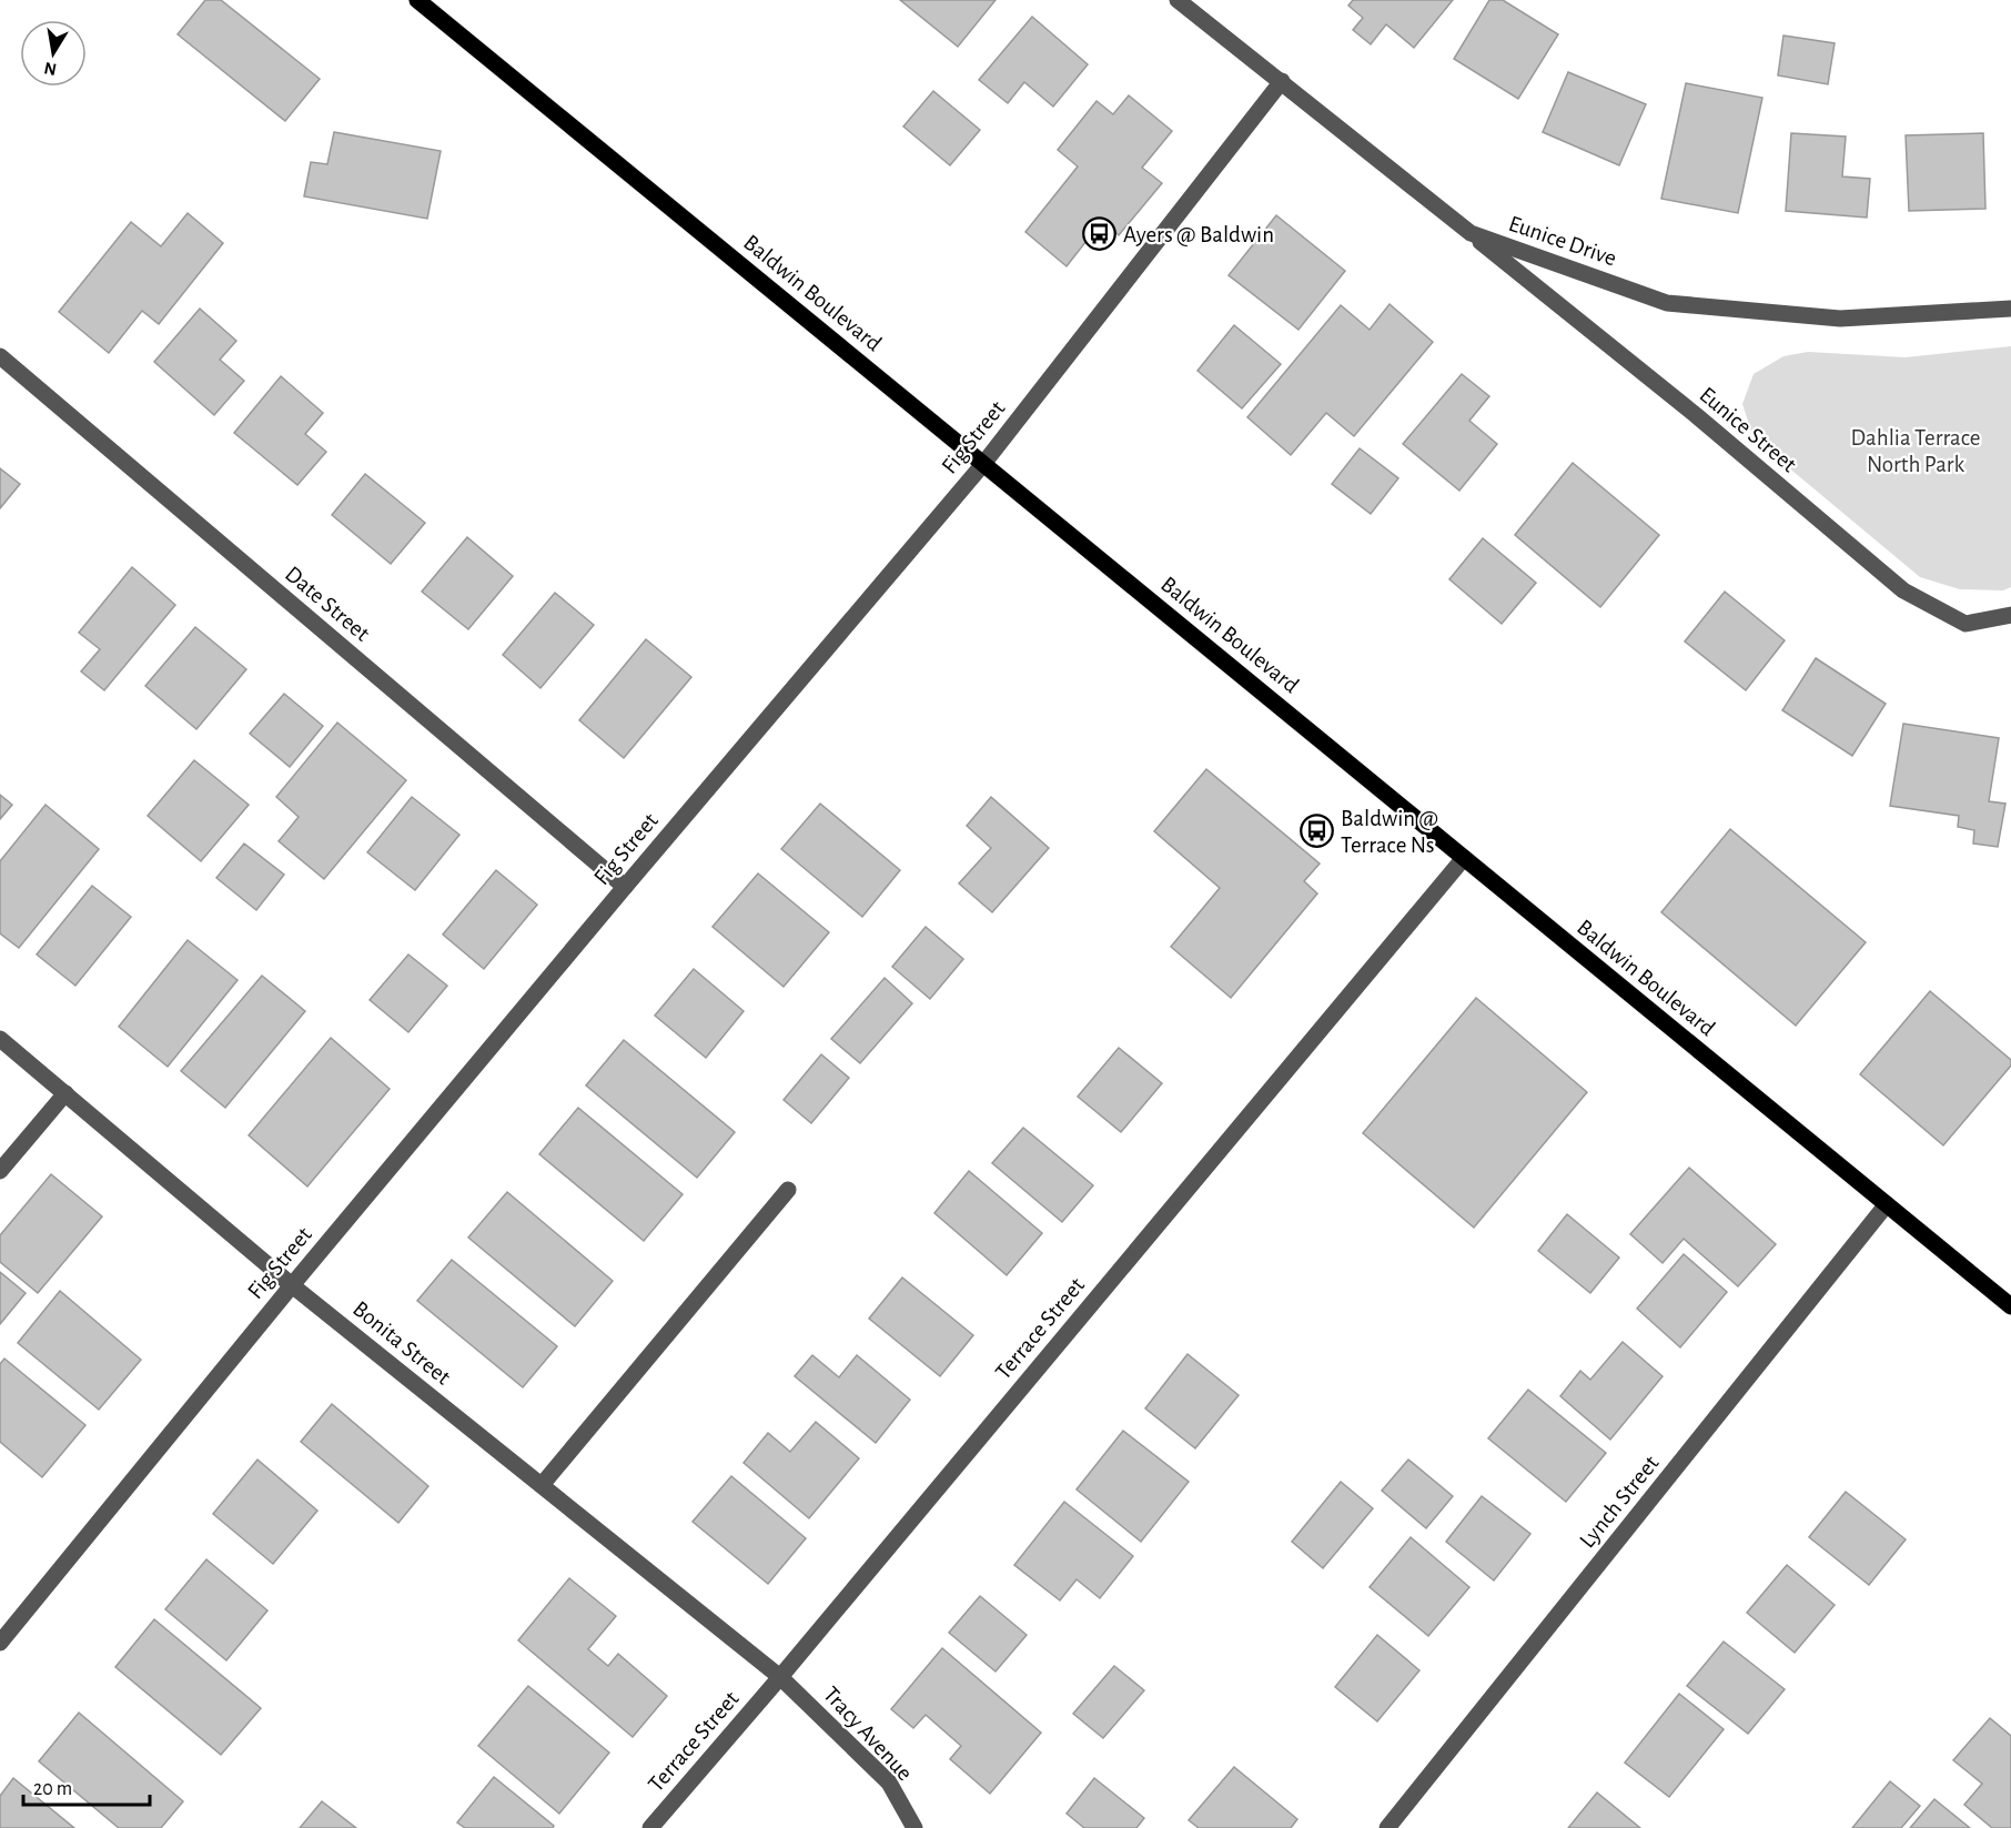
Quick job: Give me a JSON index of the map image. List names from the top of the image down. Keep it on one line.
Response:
{"streets":{"main road":["Baldwin Boulevard"],"street":["Eunice Drive","Eunice Street","Fig Street","Date Street","Terrace Street","Bonita Street","Lynch Street","Tracy Avenue"]},"crossings":[["Eunice Drive","Eunice Street"],["Eunice Drive","Fig Street"],["Baldwin Boulevard","Fig Street"],["Baldwin Boulevard","Terrace Street"],["Baldwin Boulevard","Lynch Street"],["Fig Street","Date Street"],["Fig Street","Bonita Street"],["Terrace Street","Bonita Street"],["Terrace Street","Tracy Avenue"],["Bonita Street","Tracy Avenue"]],"parks":["Dahlia Terrace North Park"],"places":{"bus stop":["Ayers @ Baldwin","Baldwin @ Terrace Ns"]},"scale_bar":"20 m","north":"bottom"}
